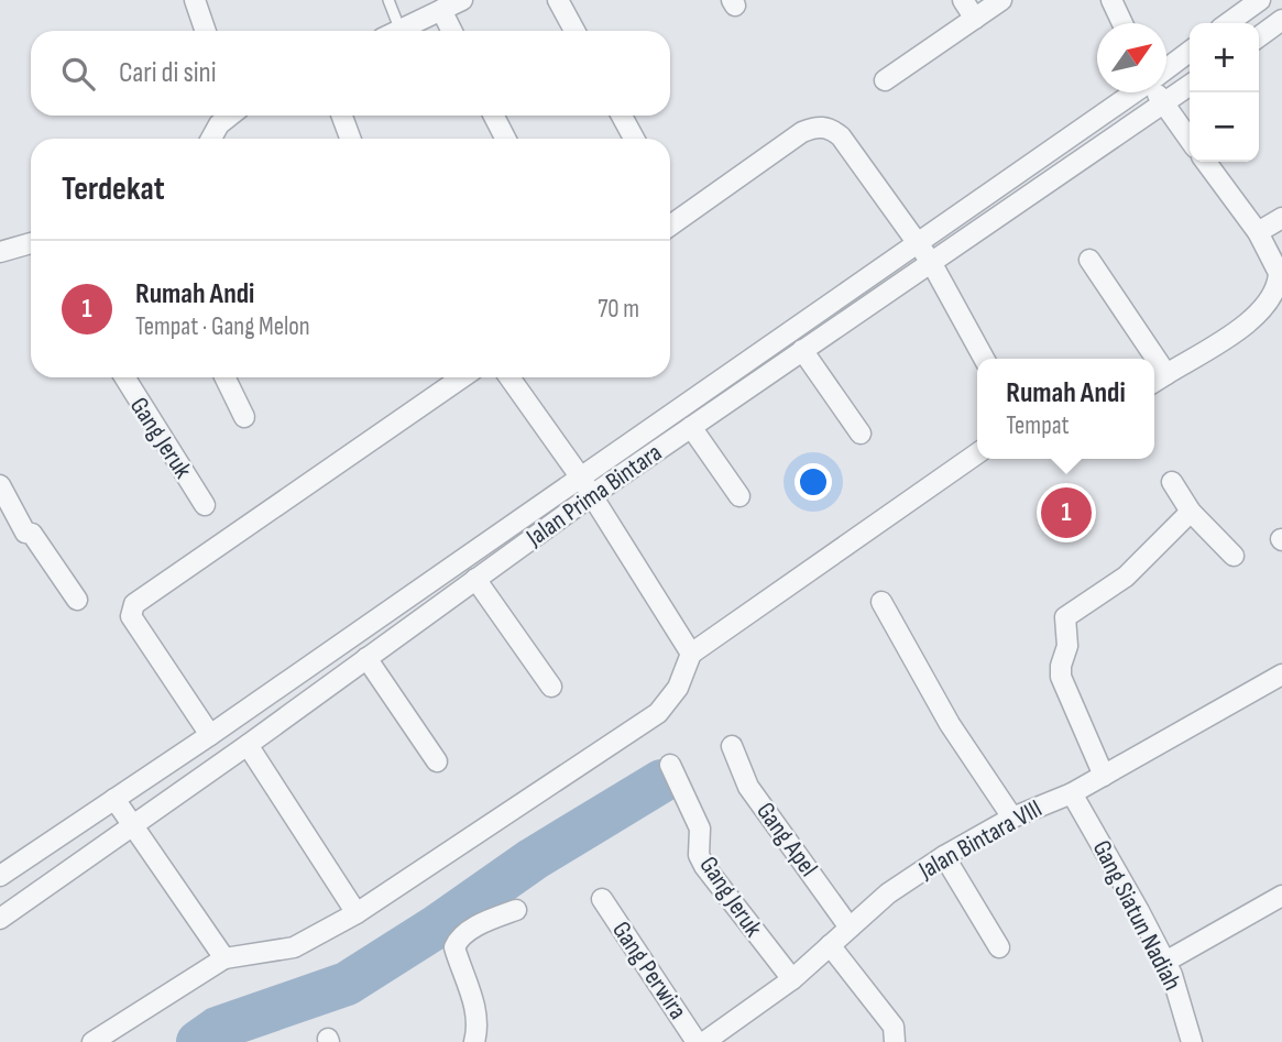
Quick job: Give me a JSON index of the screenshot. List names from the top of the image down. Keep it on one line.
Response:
{"streets":{"street":["Gang Jeruk","Jalan Prima Bintara","Gang Apel","Jalan Bintara VIII","Gang Siatun Nadiah","Gang Perwira"]},"crossings":[["Gang Jeruk","Jalan Bintara VIII"],["Gang Apel","Jalan Bintara VIII"],["Jalan Bintara VIII","Gang Siatun Nadiah"]],"north":"top right","page":{"map_buttons":["+","−"],"search":"Cari di sini","heading":"Terdekat","list":[{"mark":"1","name":"Rumah Andi","note":"Tempat · Gang Melon","value":"70 m"}],"popup":["Rumah Andi","Tempat"],"pins":"1"}}
